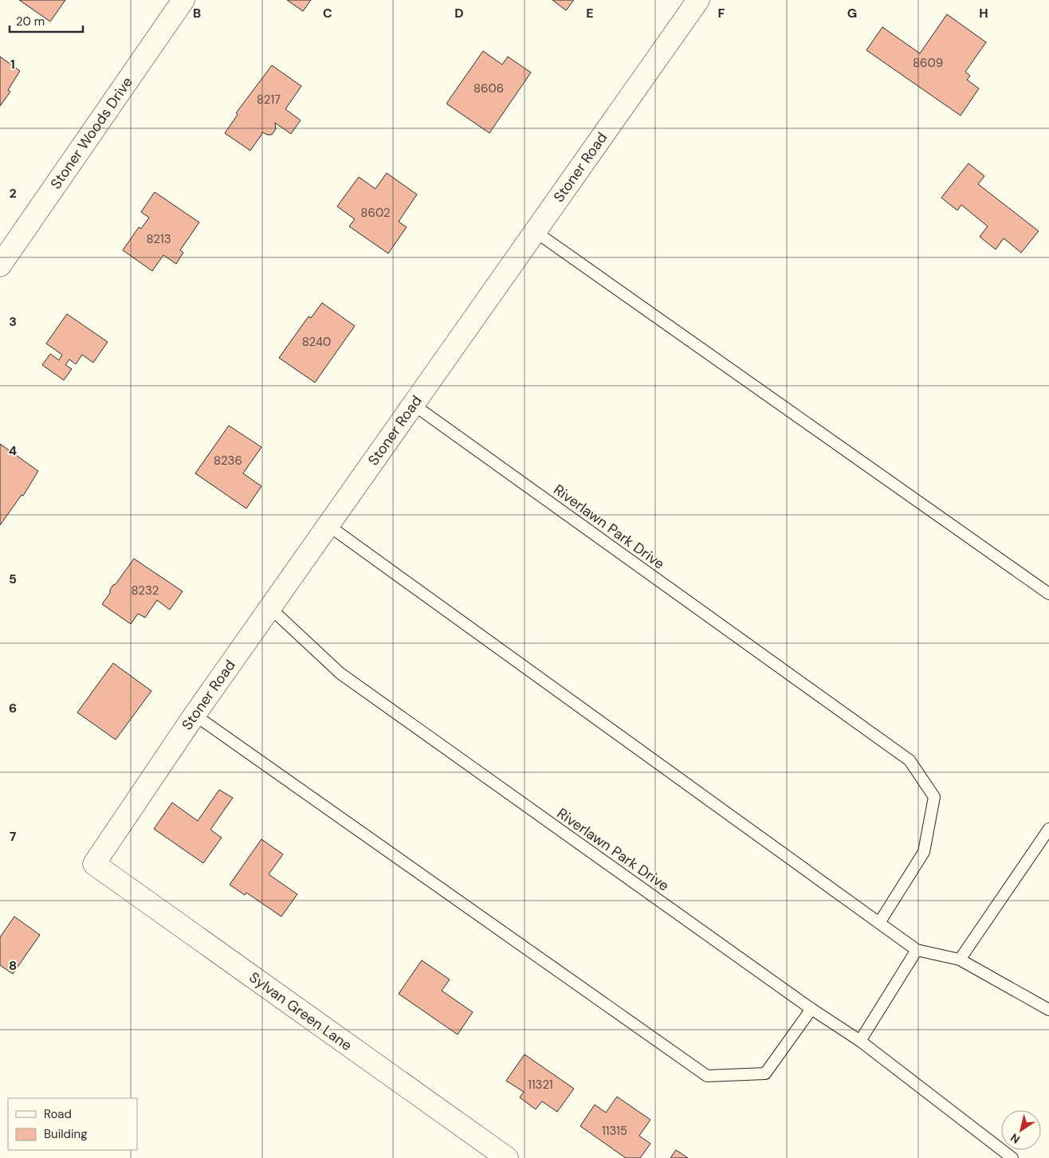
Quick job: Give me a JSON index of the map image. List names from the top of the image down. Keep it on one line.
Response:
{"streets":{"street":["Stoner Woods Drive","Stoner Road","Sylvan Green Lane"],"lane":["Riverlawn Park Drive"]},"crossings":[["Stoner Road","Riverlawn Park Drive"],["Stoner Road","Sylvan Green Lane"]],"house_numbers":["8609","8606","8217","8602","8213","8240","8236","8232","11321","11315"],"legend":["Road","Building"],"scale_bar":"20 m","north":"bottom left","grid":{"columns":["B","C","D","E","F","G","H"],"rows":["1","2","3","4","5","6","7","8"]}}
